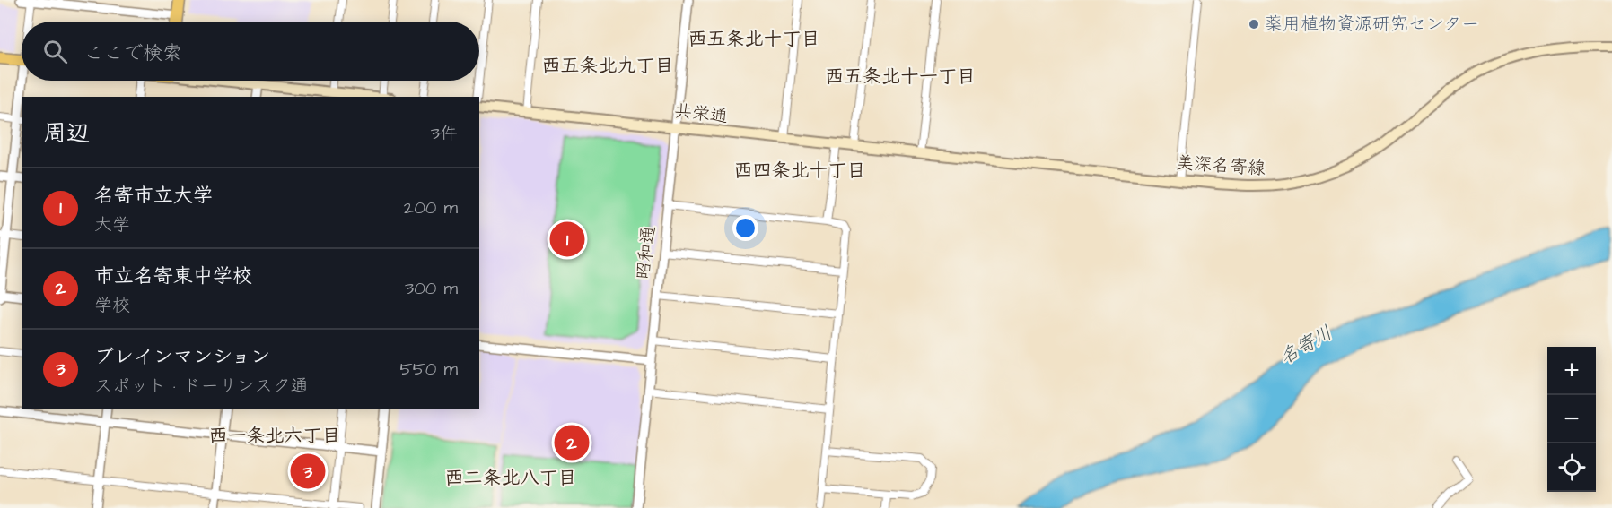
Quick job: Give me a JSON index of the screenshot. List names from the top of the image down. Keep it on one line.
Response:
{"streets":{"main road":["共栄通","美深名寄線"],"street":["昭和通"]},"crossings":[["共栄通","美深名寄線"],["共栄通","昭和通"]],"districts":["西五条北十丁目","西五条北九丁目","西五条北十一丁目","西四条北十丁目","西一条北六丁目","西二条北八丁目"],"water":["名寄川"],"places":["薬用植物資源研究センター"],"page":{"search":"ここで検索","heading":["周辺","3件"],"list":[{"mark":"1","name":"名寄市立大学","note":"大学","value":"200 m"},{"mark":"2","name":"市立名寄東中学校","note":"学校","value":"300 m"},{"mark":"3","name":"ブレインマンション","note":"スポット · ドーリンスク通","value":"550 m"}],"pins":["1","2","3"],"map_buttons":["+","−"]}}
